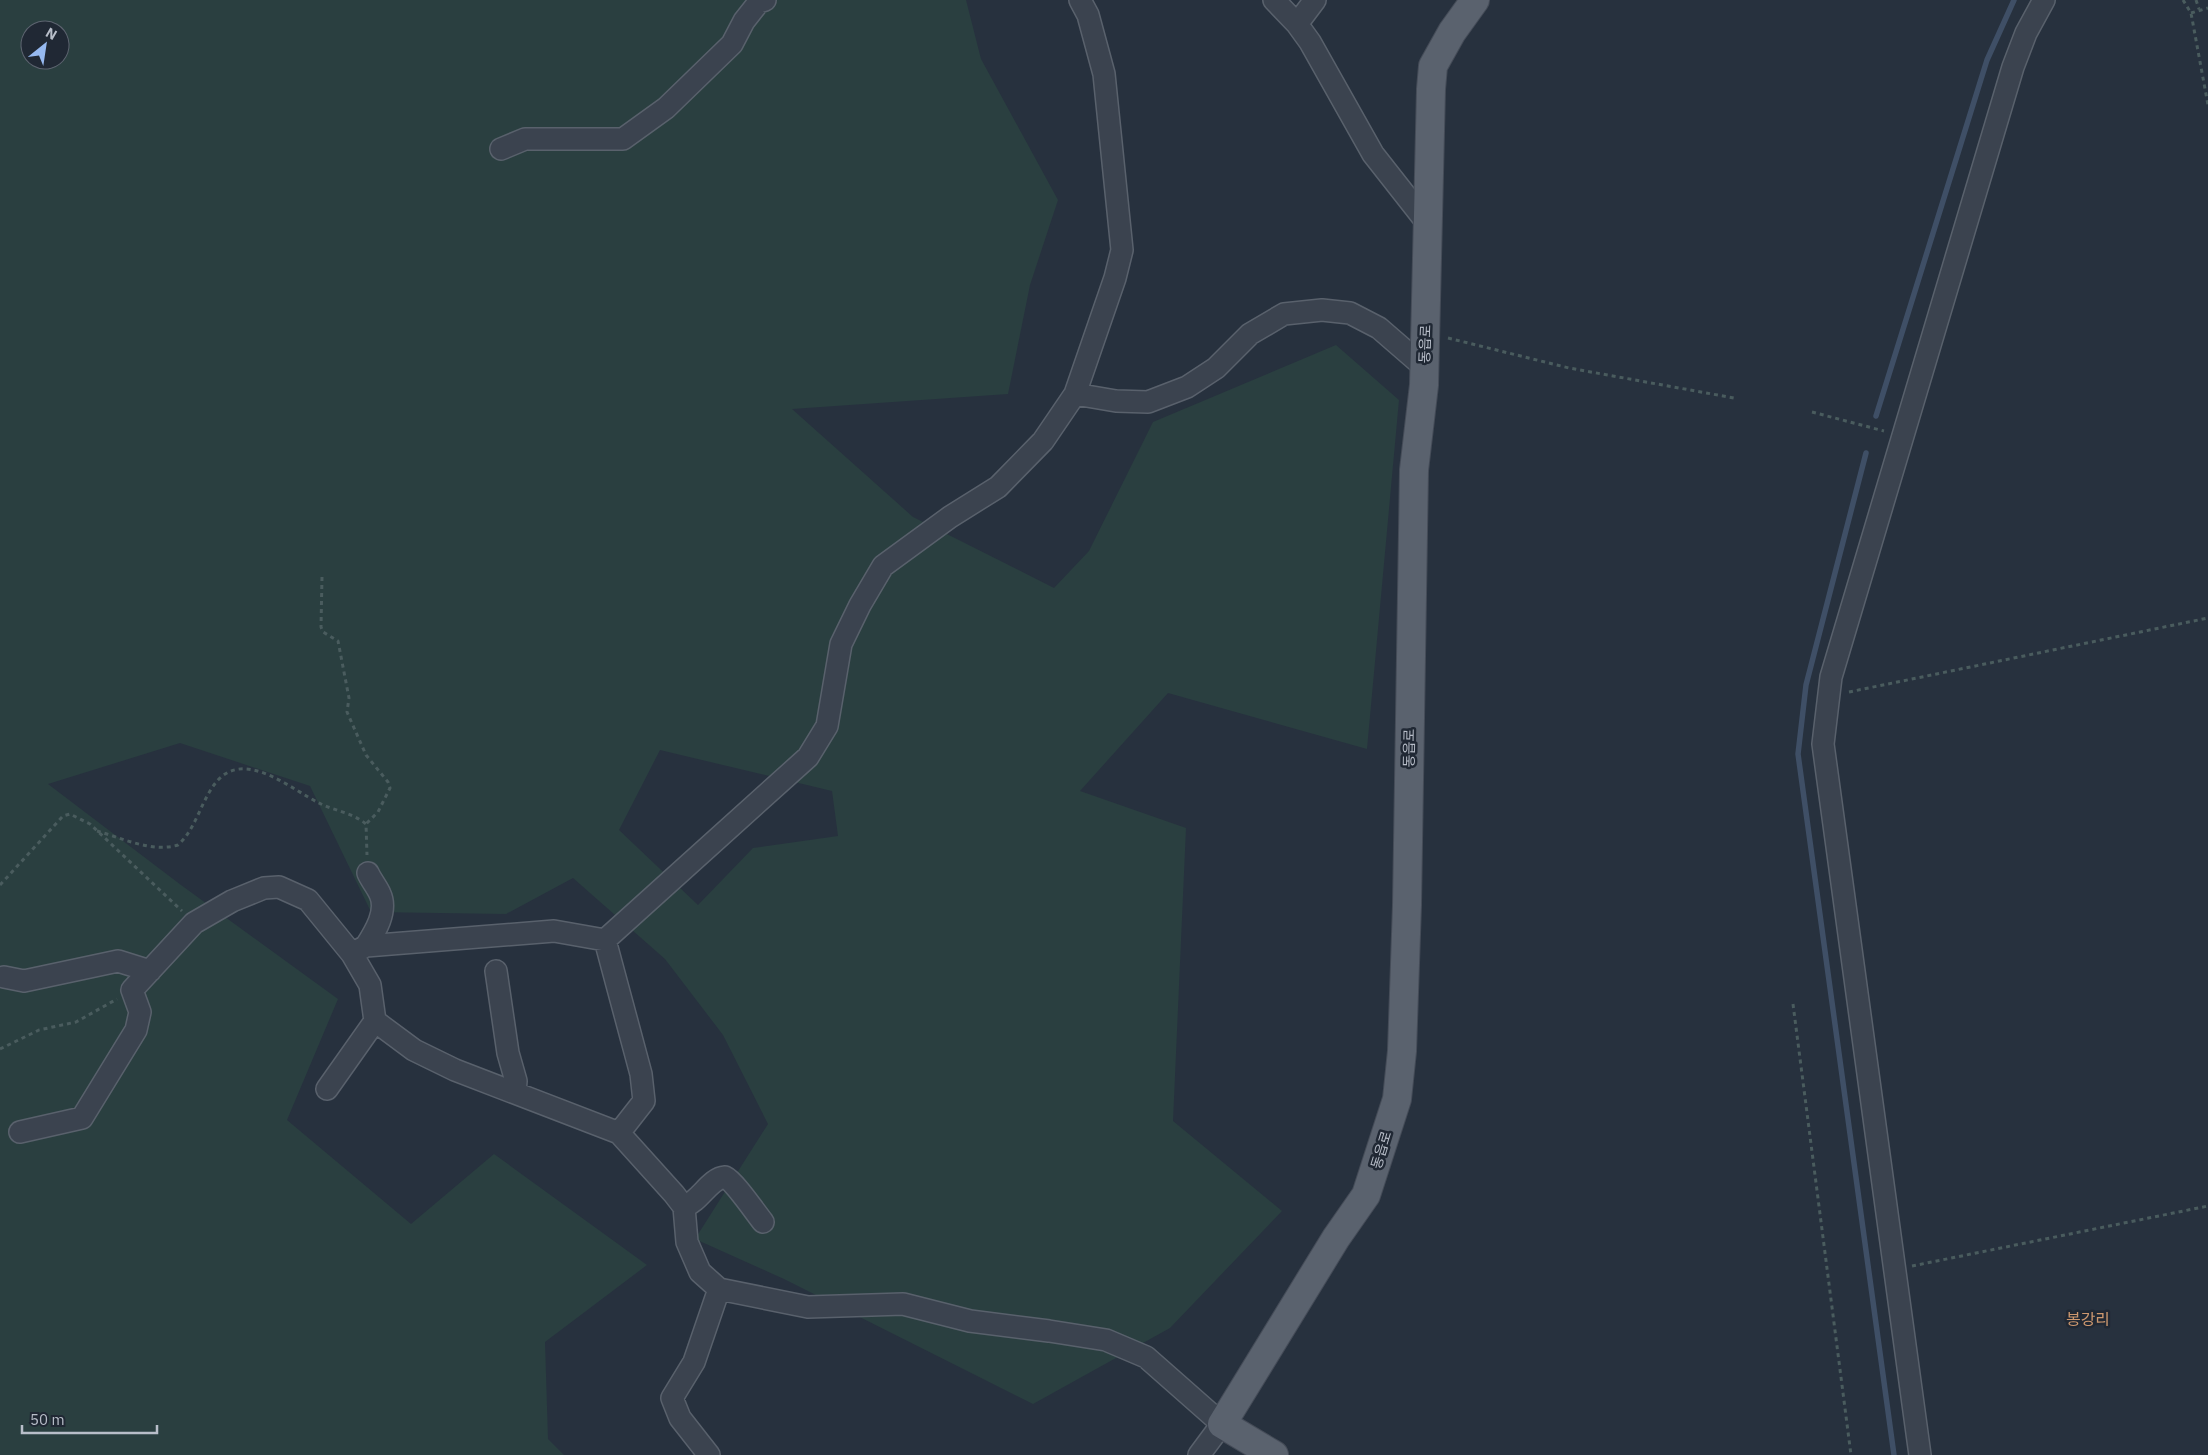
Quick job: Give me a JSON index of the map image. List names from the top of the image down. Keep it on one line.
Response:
{"streets":{"main road":["동읍로"]},"districts":["봉강리"],"scale_bar":"50 m","north":"top right"}
